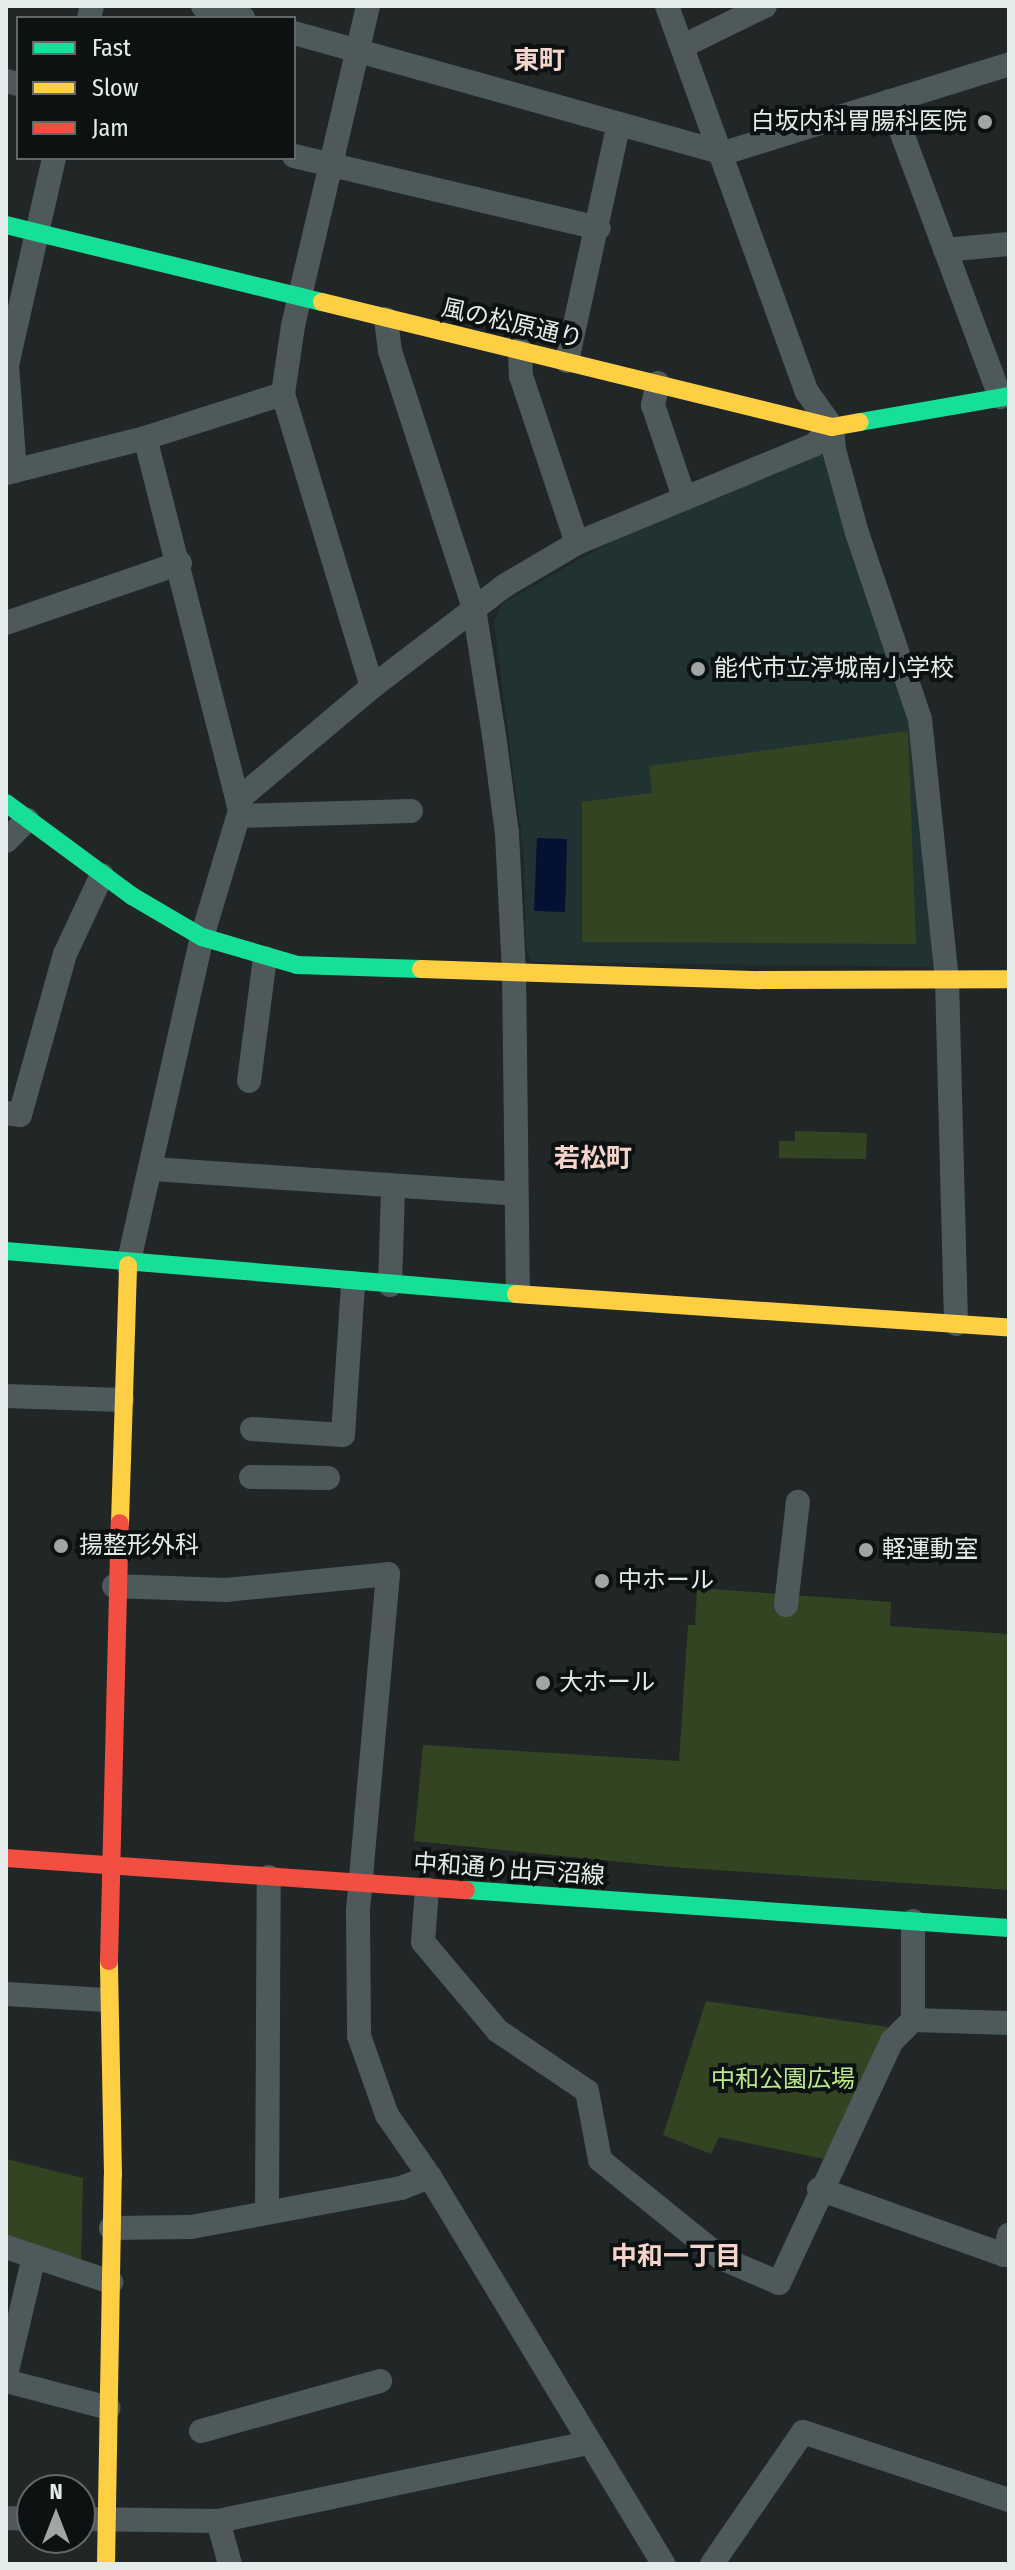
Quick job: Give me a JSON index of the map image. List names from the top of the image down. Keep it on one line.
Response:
{"streets":{"street":["風の松原通り","中和通り出戸沼線"]},"districts":["東町","若松町","中和一丁目"],"parks":["中和公園広場"],"places":["白坂内科胃腸科医院","能代市立渟城南小学校","揚整形外科","軽運動室","中ホール","大ホール"],"legend":["Fast","Slow","Jam"],"north":"top"}
